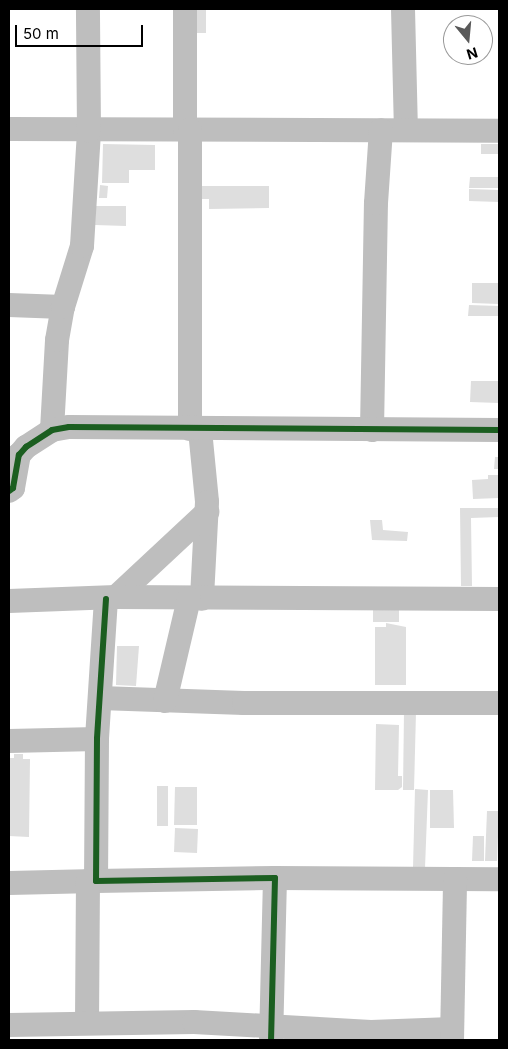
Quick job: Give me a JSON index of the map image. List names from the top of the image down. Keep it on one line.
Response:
{"scale_bar":"50 m","north":"bottom"}
